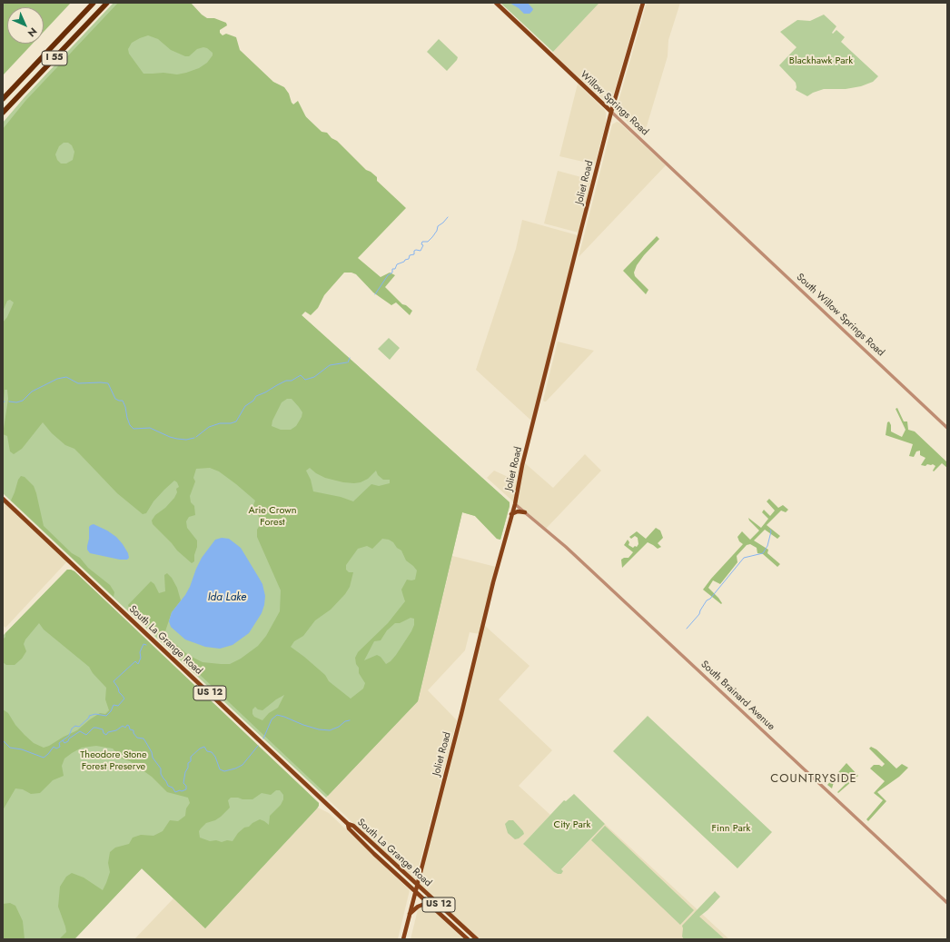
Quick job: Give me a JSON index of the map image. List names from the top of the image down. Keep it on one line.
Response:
{"streets":{"highway":["I 55"],"main road":["Willow Springs Road","Joliet Road","South La Grange Road","US 12"],"street":["South Willow Springs Road","South Brainard Avenue"]},"crossings":[["Willow Springs Road","Joliet Road"],["Willow Springs Road","South Willow Springs Road"],["Joliet Road","South La Grange Road"],["Joliet Road","South Brainard Avenue"]],"districts":["COUNTRYSIDE"],"water":["Ida Lake"],"parks":["Blackhawk Park","Arie Crown Forest","Theodore Stone Forest Preserve","City Park","Finn Park"],"north":"bottom right"}
